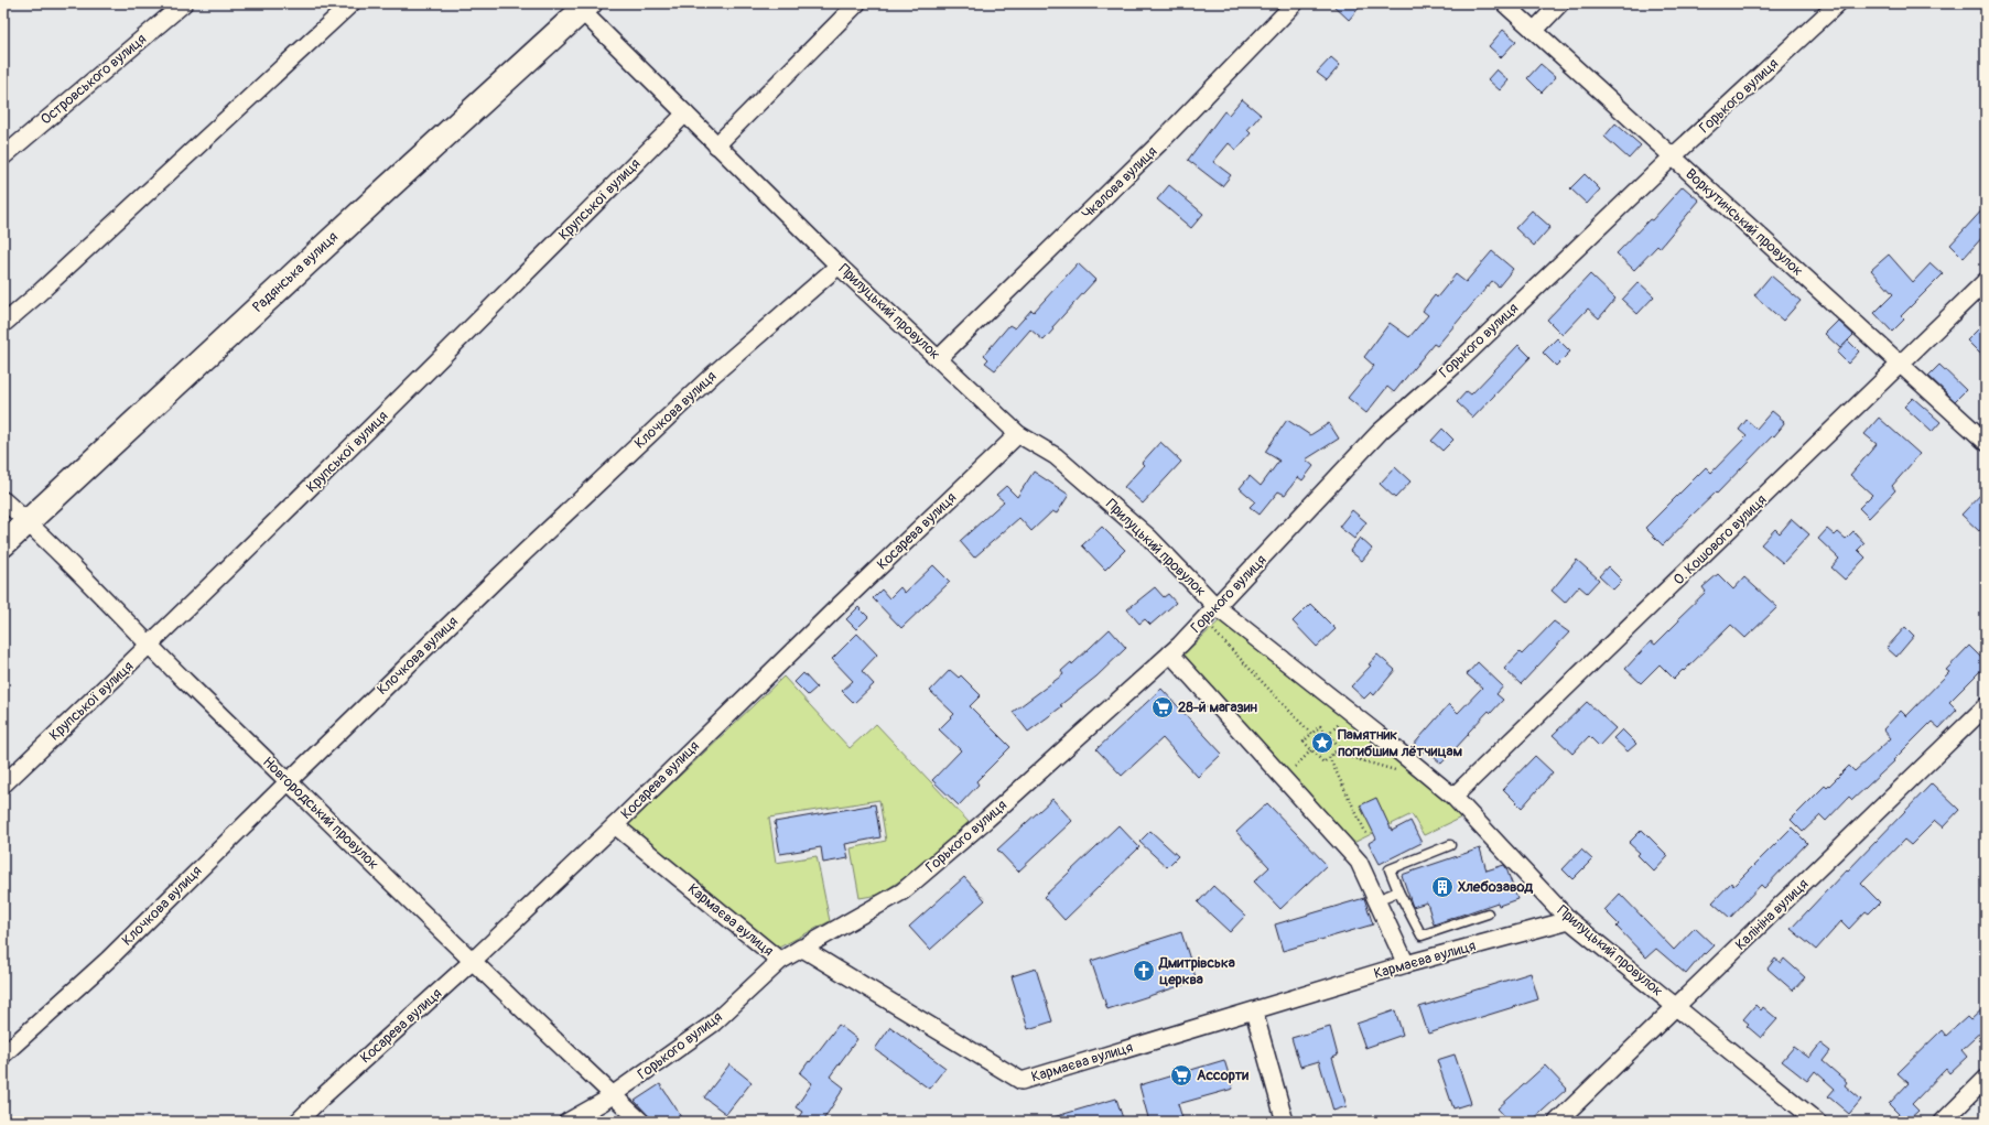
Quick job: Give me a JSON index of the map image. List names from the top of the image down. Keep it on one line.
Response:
{"streets":{"main road":["Радянська вулиця"],"street":["Островського вулиця","Горького вулиця","Чкалова вулиця","Крупської вулиця","Воркутинський провулок","Прилуцький провулок","Клочкова вулиця","Косарева вулиця","О. Кошового вулиця","Новгородський провулок","Калініна вулиця","Кармаєва вулиця"]},"crossings":[["Горького вулиця","Воркутинський провулок"],["Горького вулиця","Прилуцький провулок"],["Горького вулиця","Новгородський провулок"],["Горького вулиця","Кармаєва вулиця"],["Чкалова вулиця","Прилуцький провулок"],["Крупської вулиця","Прилуцький провулок"],["Крупської вулиця","Новгородський провулок"],["Воркутинський провулок","О. Кошового вулиця"],["Радянська вулиця","Прилуцький провулок"],["Радянська вулиця","Новгородський провулок"],["Прилуцький провулок","Клочкова вулиця"],["Прилуцький провулок","Косарева вулиця"],["Прилуцький провулок","О. Кошового вулиця"],["Прилуцький провулок","Калініна вулиця"],["Прилуцький провулок","Кармаєва вулиця"],["Клочкова вулиця","Новгородський провулок"],["Косарева вулиця","Новгородський провулок"],["Косарева вулиця","Кармаєва вулиця"]],"places":{"supermarket":["28-й магазин","Ассорти"],"place":["Памятник погибшим лётчицам"],"building":["Хлебозавод"],"church":["Дмитрівська церква"]}}
